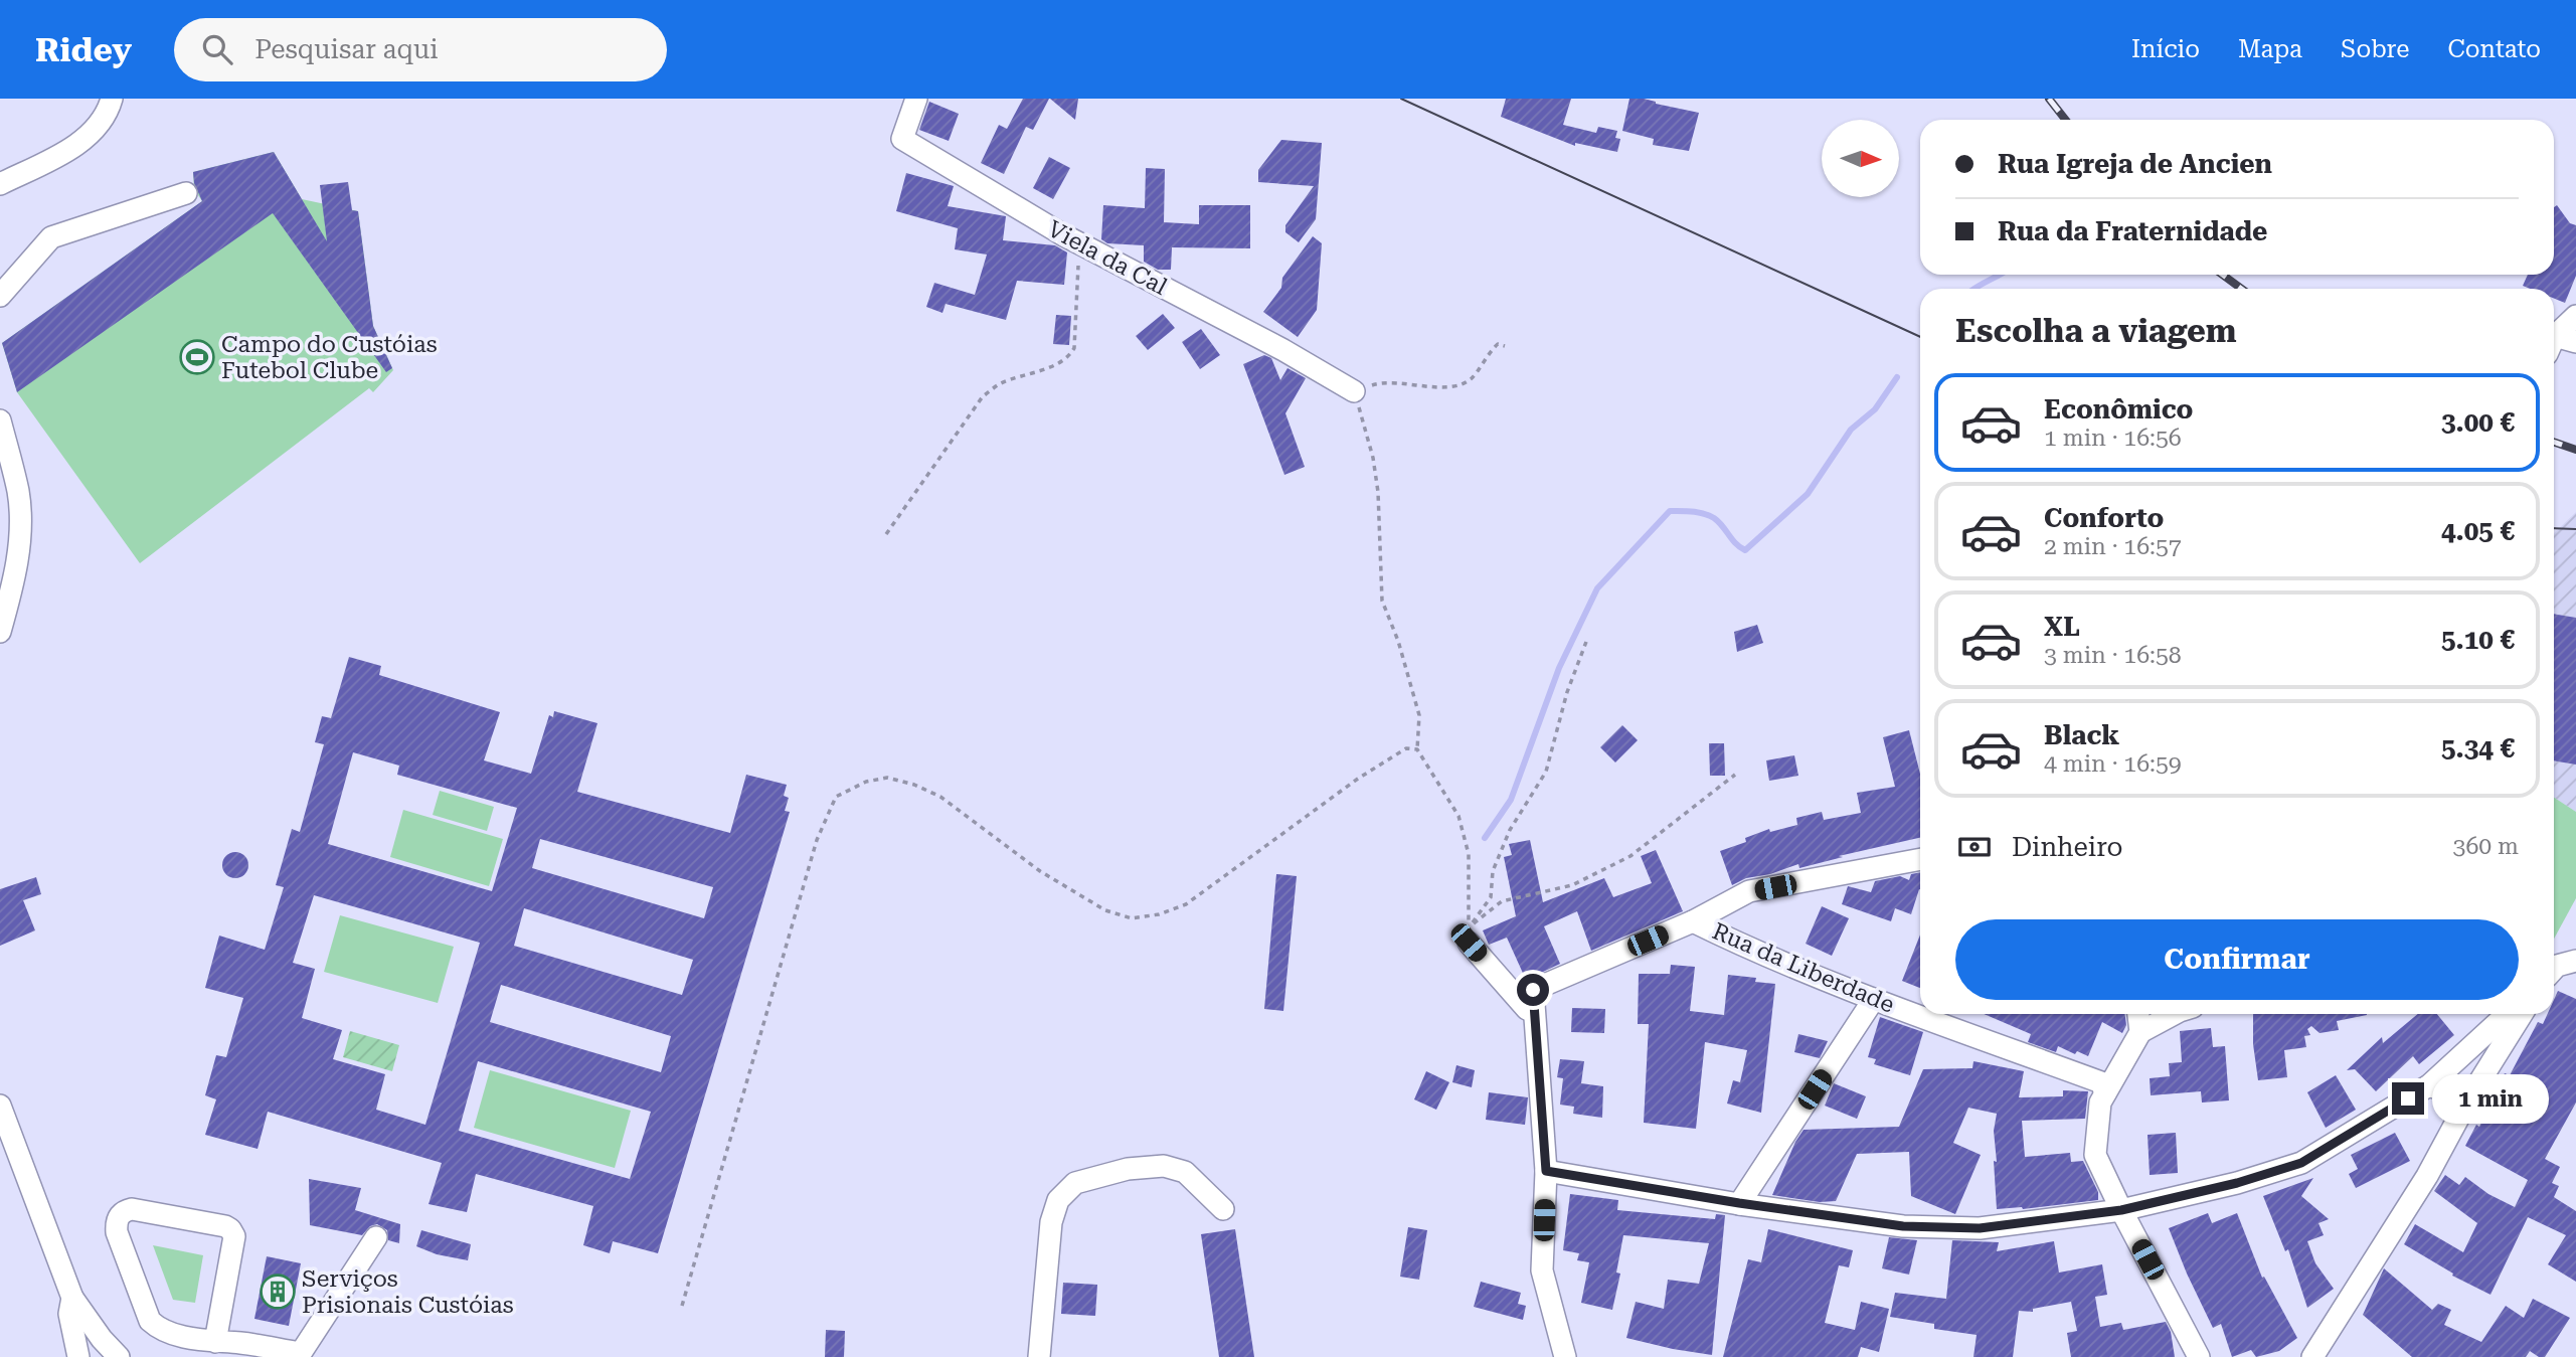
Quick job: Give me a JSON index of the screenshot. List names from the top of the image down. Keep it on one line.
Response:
{"streets":{"street":["Viela da Cal","Rua da Liberdade"]},"places":{"sports":["Campo do Custóias Futebol Clube"],"building":["Serviços Prisionais Custóias"]},"north":"right","page":{"header":"Ridey","search":"Pesquisar aqui","nav":["Início","Mapa","Sobre","Contato"],"banner":["Rua Igreja de Ancien","Rua da Fraternidade"],"heading":"Escolha a viagem","list":[{"name":"Econômico","note":"1 min · 16:56","value":"3.00 €"},{"name":"Conforto","note":"2 min · 16:57","value":"4.05 €"},{"name":"XL","note":"3 min · 16:58","value":"5.10 €"},{"name":"Black","note":"4 min · 16:59","value":"5.34 €"}],"pay":["Dinheiro","360 m"],"buttons":"Confirmar","bubble":"1 min"}}
